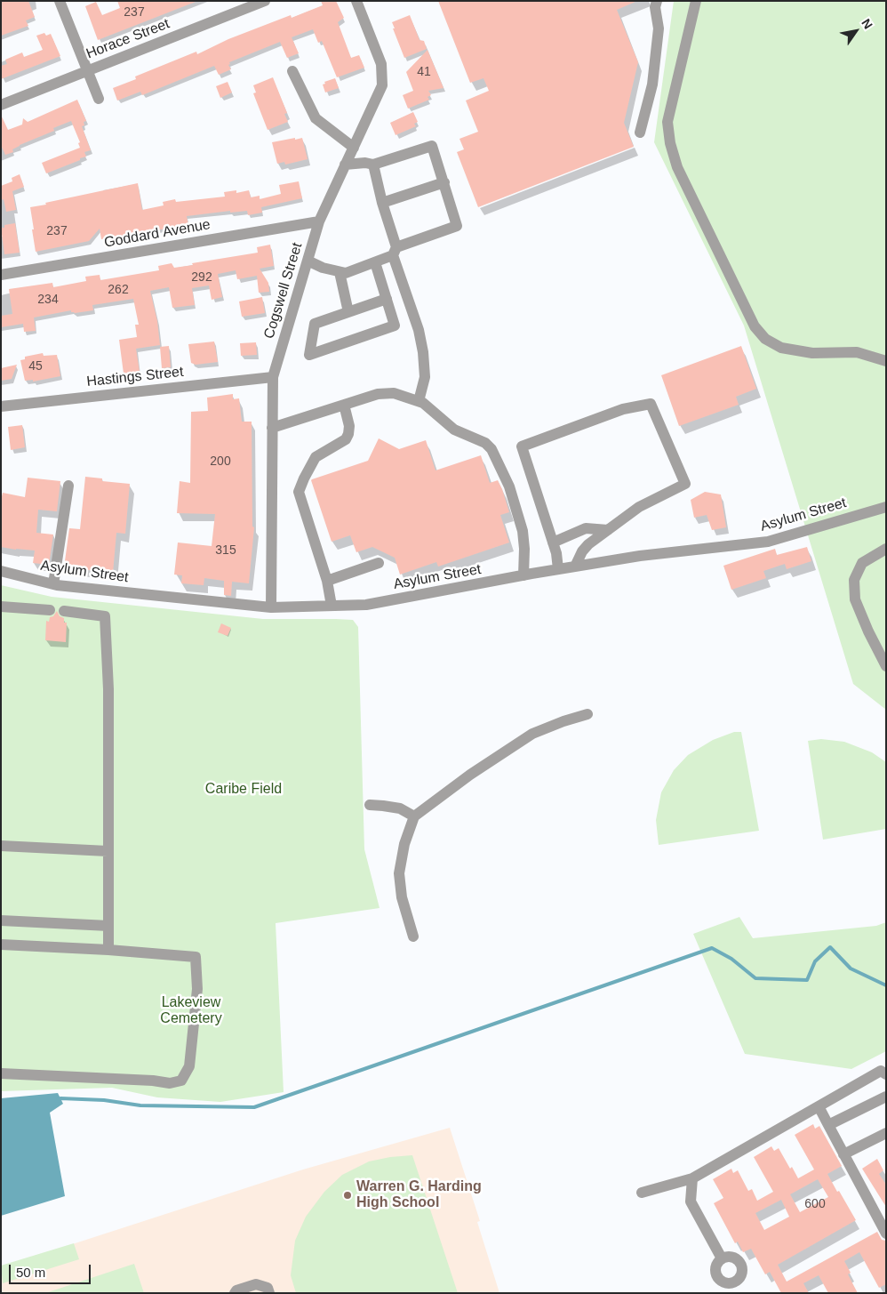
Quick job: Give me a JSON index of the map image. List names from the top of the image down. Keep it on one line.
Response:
{"streets":{"street":["Horace Street","Goddard Avenue","Cogswell Street","Hastings Street","Asylum Street"]},"crossings":[["Goddard Avenue","Cogswell Street"],["Cogswell Street","Hastings Street"],["Cogswell Street","Asylum Street"]],"parks":["Caribe Field","Lakeview Cemetery"],"places":["Warren G. Harding High School"],"house_numbers":["237","41","237","292","262","234","45","200","315","600"],"scale_bar":"50 m","north":"top right"}
